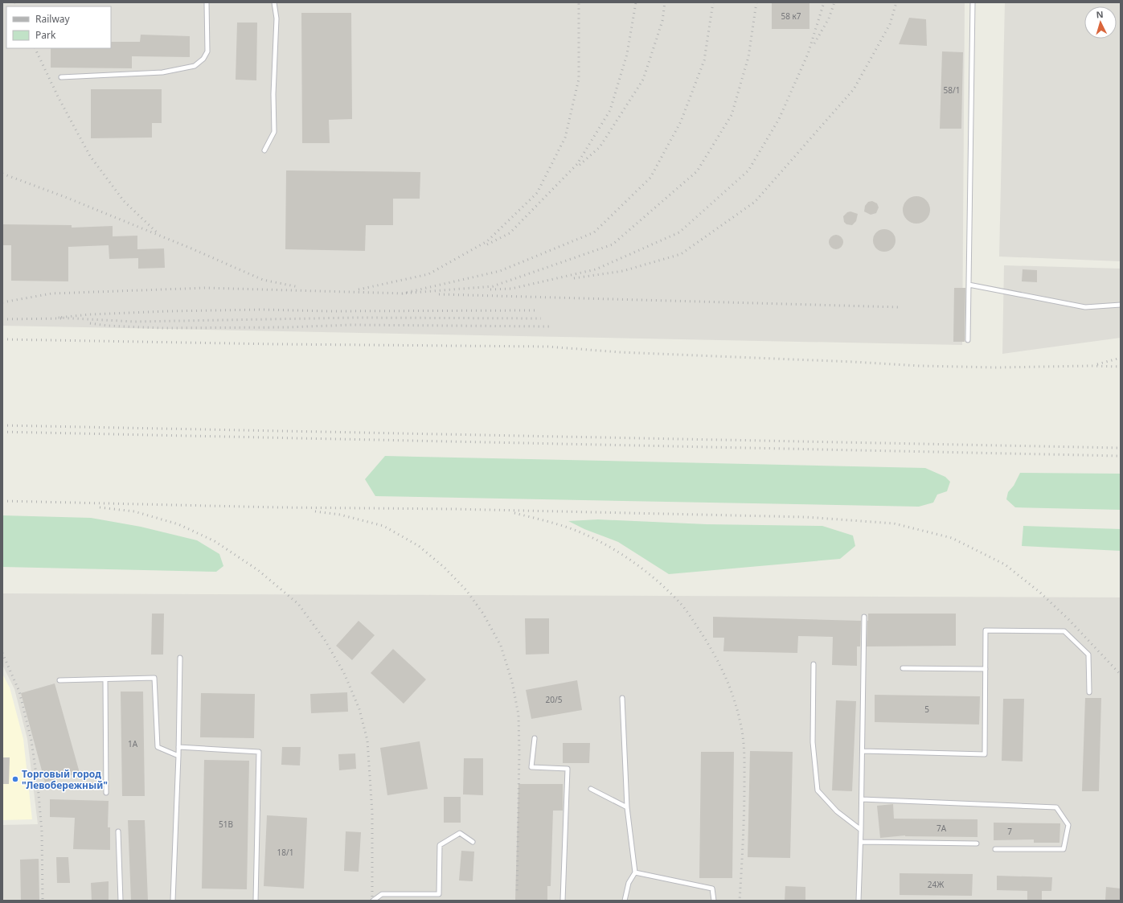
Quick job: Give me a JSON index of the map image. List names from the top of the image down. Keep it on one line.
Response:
{"places":["Торговый город \"Левобережный\""],"house_numbers":["58 к7","58/1","20/5","5","1А","51В","7А","7","18/1","24Ж"],"legend":["Railway","Park"],"north":"top"}
